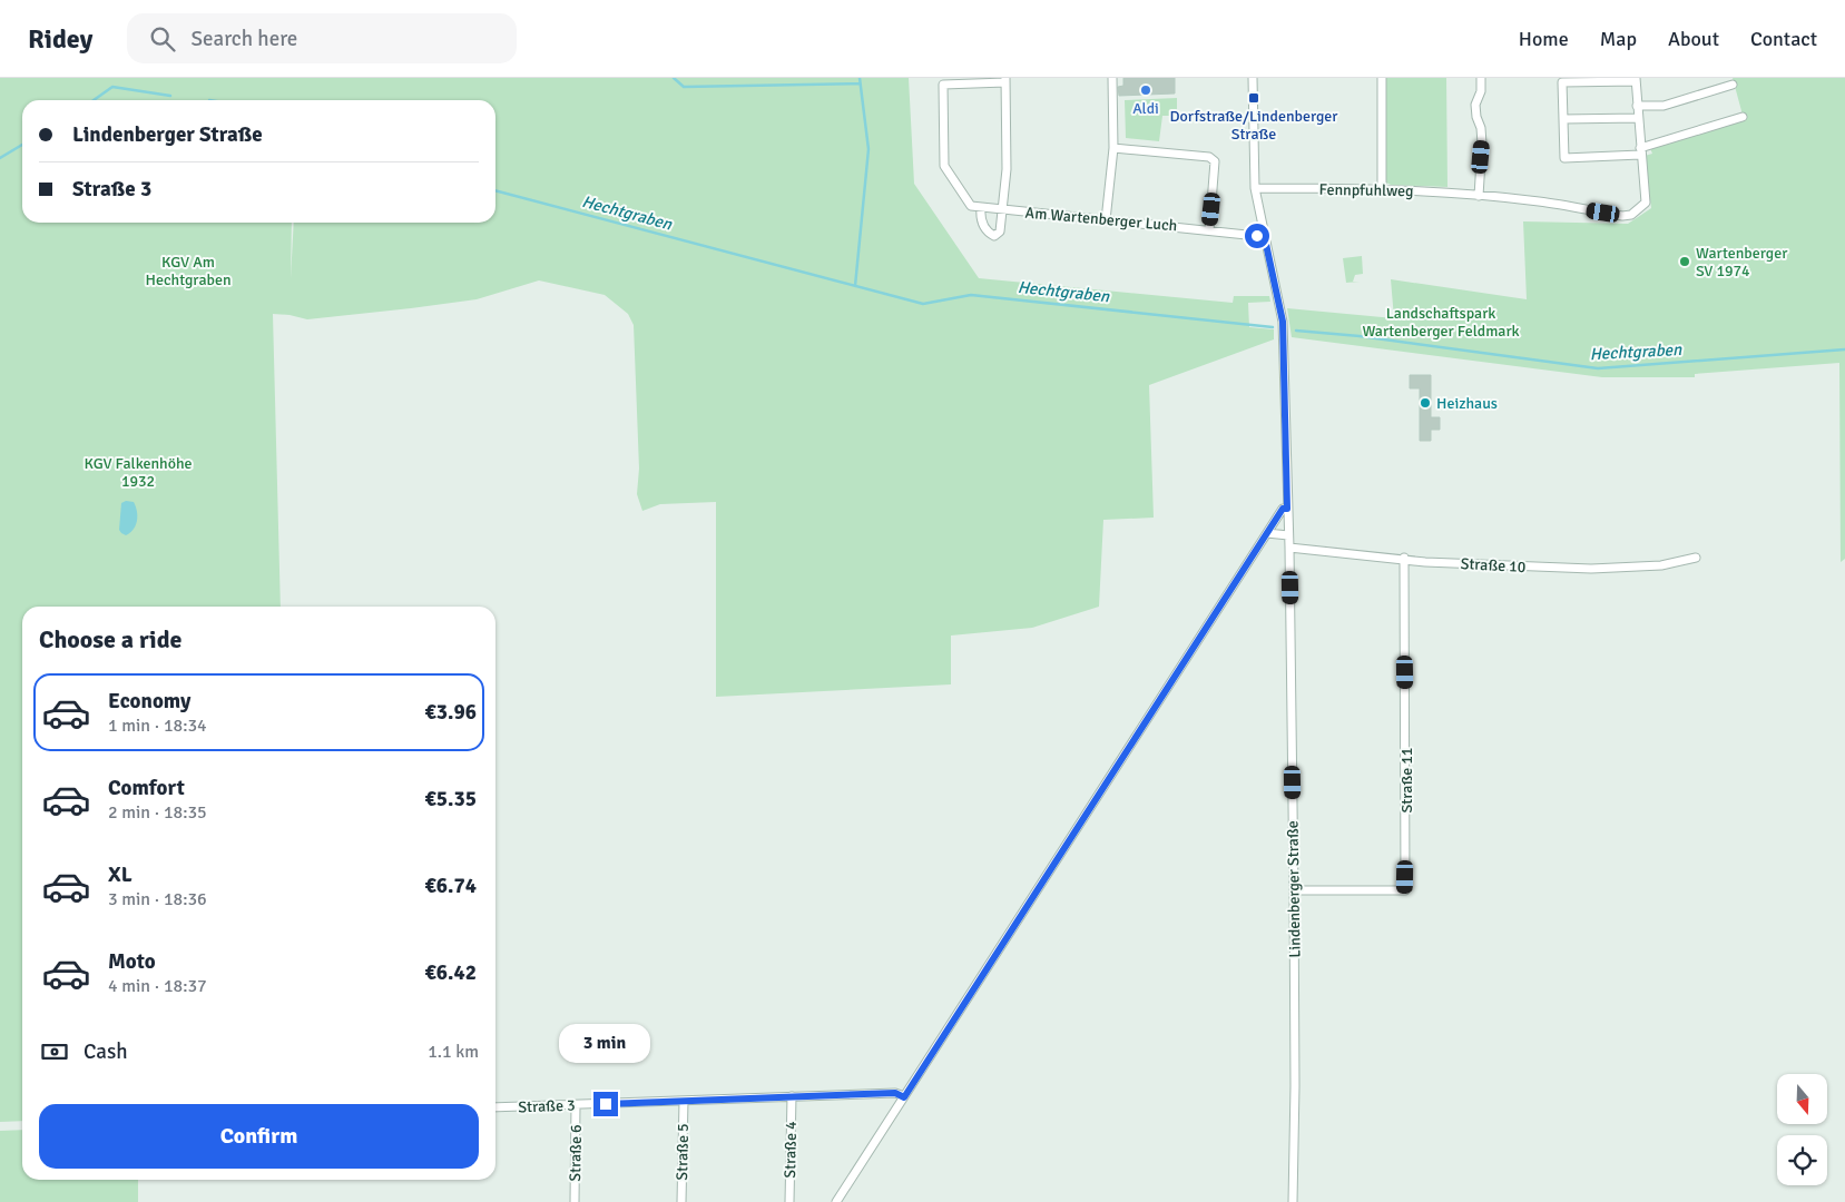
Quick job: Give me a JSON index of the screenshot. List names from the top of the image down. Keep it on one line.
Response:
{"streets":{"street":["Fennpfuhlweg","Am Wartenberger Luch","Straße 10","Straße 11","Lindenberger Straße","Straße 3","Straße 4","Straße 5","Straße 6"]},"crossings":[["Fennpfuhlweg","Lindenberger Straße"],["Am Wartenberger Luch","Lindenberger Straße"],["Straße 10","Straße 11"],["Straße 10","Lindenberger Straße"],["Straße 11","Lindenberger Straße"],["Straße 3","Straße 4"],["Straße 3","Straße 5"],["Straße 3","Straße 6"]],"water":["Hechtgraben"],"parks":["KGV Am Hechtgraben","Landschaftspark Wartenberger Feldmark","KGV Falkenhöhe 1932"],"places":{"other":["Aldi","Wartenberger SV 1974","Heizhaus"],"transit":["Dorfstraße/Lindenberger Straße"]},"north":"bottom","page":{"header":"Ridey","search":"Search here","nav":["Home","Map","About","Contact"],"banner":["Lindenberger Straße","Straße 3"],"heading":"Choose a ride","list":[{"name":"Economy","note":"1 min · 18:34","value":"€3.96"},{"name":"Comfort","note":"2 min · 18:35","value":"€5.35"},{"name":"XL","note":"3 min · 18:36","value":"€6.74"},{"name":"Moto","note":"4 min · 18:37","value":"€6.42"}],"pay":["Cash","1.1 km"],"bubble":"3 min","buttons":"Confirm"}}
